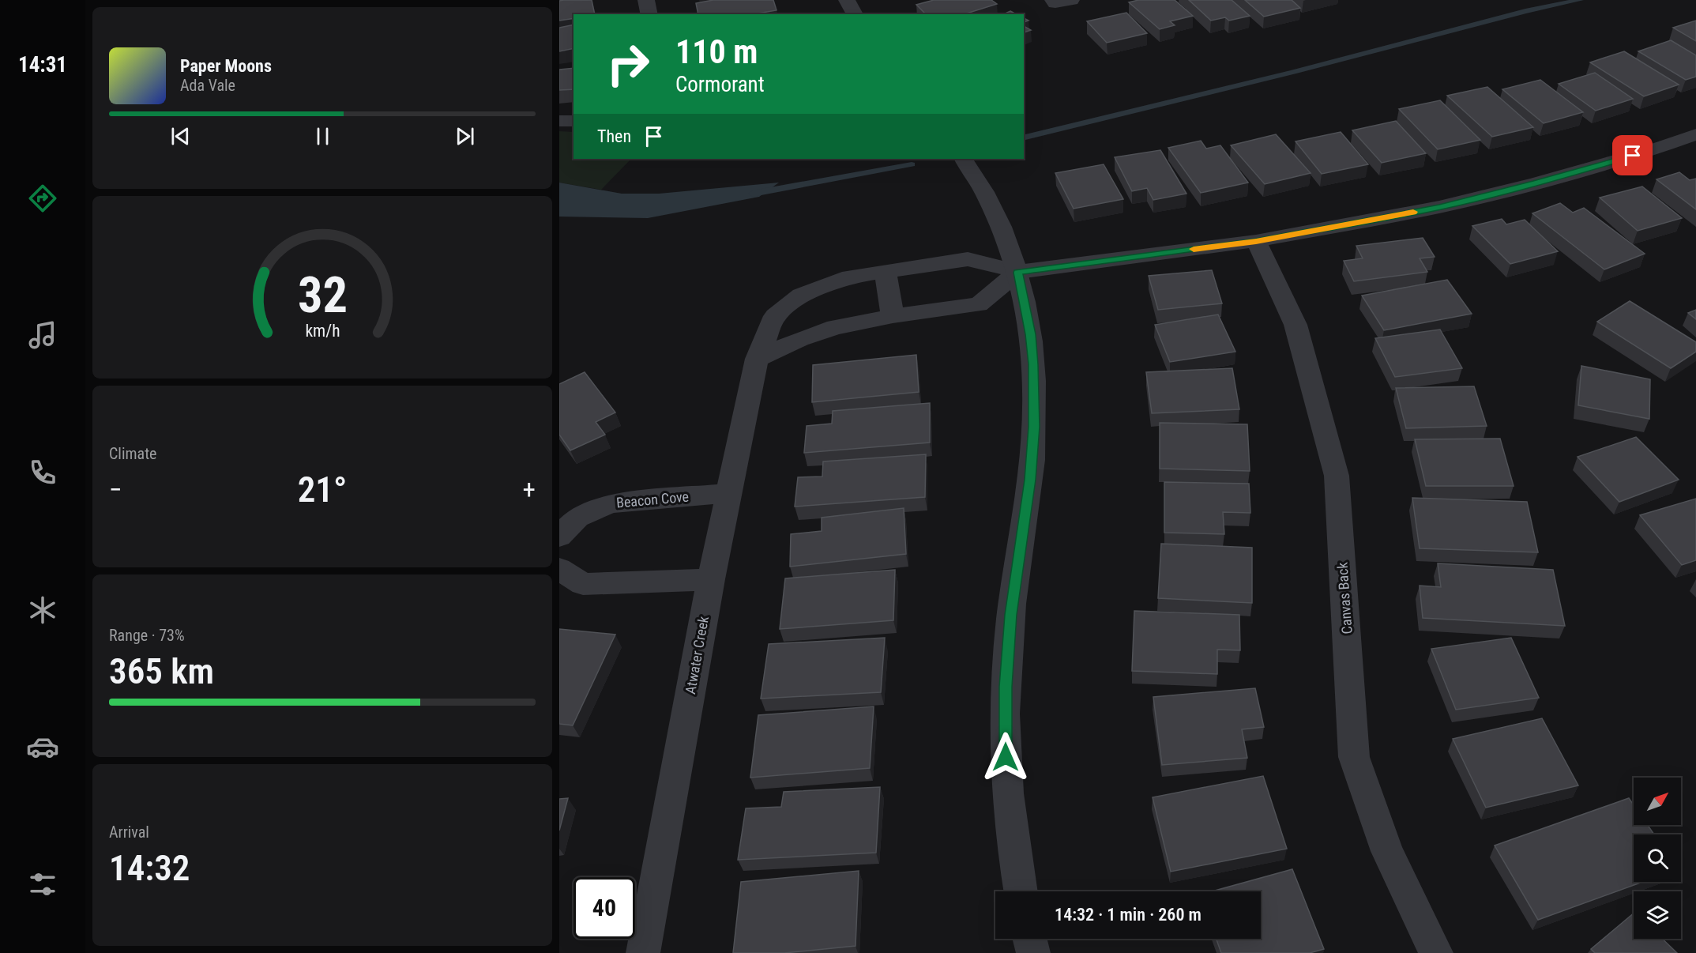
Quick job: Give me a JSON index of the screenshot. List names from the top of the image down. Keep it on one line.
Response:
{"streets":{"street":["Beacon Cove","Canvas Back","Atwater Creek"]},"crossings":[["Beacon Cove","Atwater Creek"]],"north":"top right","page":{"tabs":"14:31","turn":["110 m","Cormorant"],"song":["Paper Moons","Ada Vale"],"then":"Then","tile":["Climate",["Range · 73%","365 km"],["Arrival","14:32"]],"heat":["−","21°","+"],"limit":"40","trip":"14:32 · 1 min · 260 m","gauge":["32","km/h"]}}
